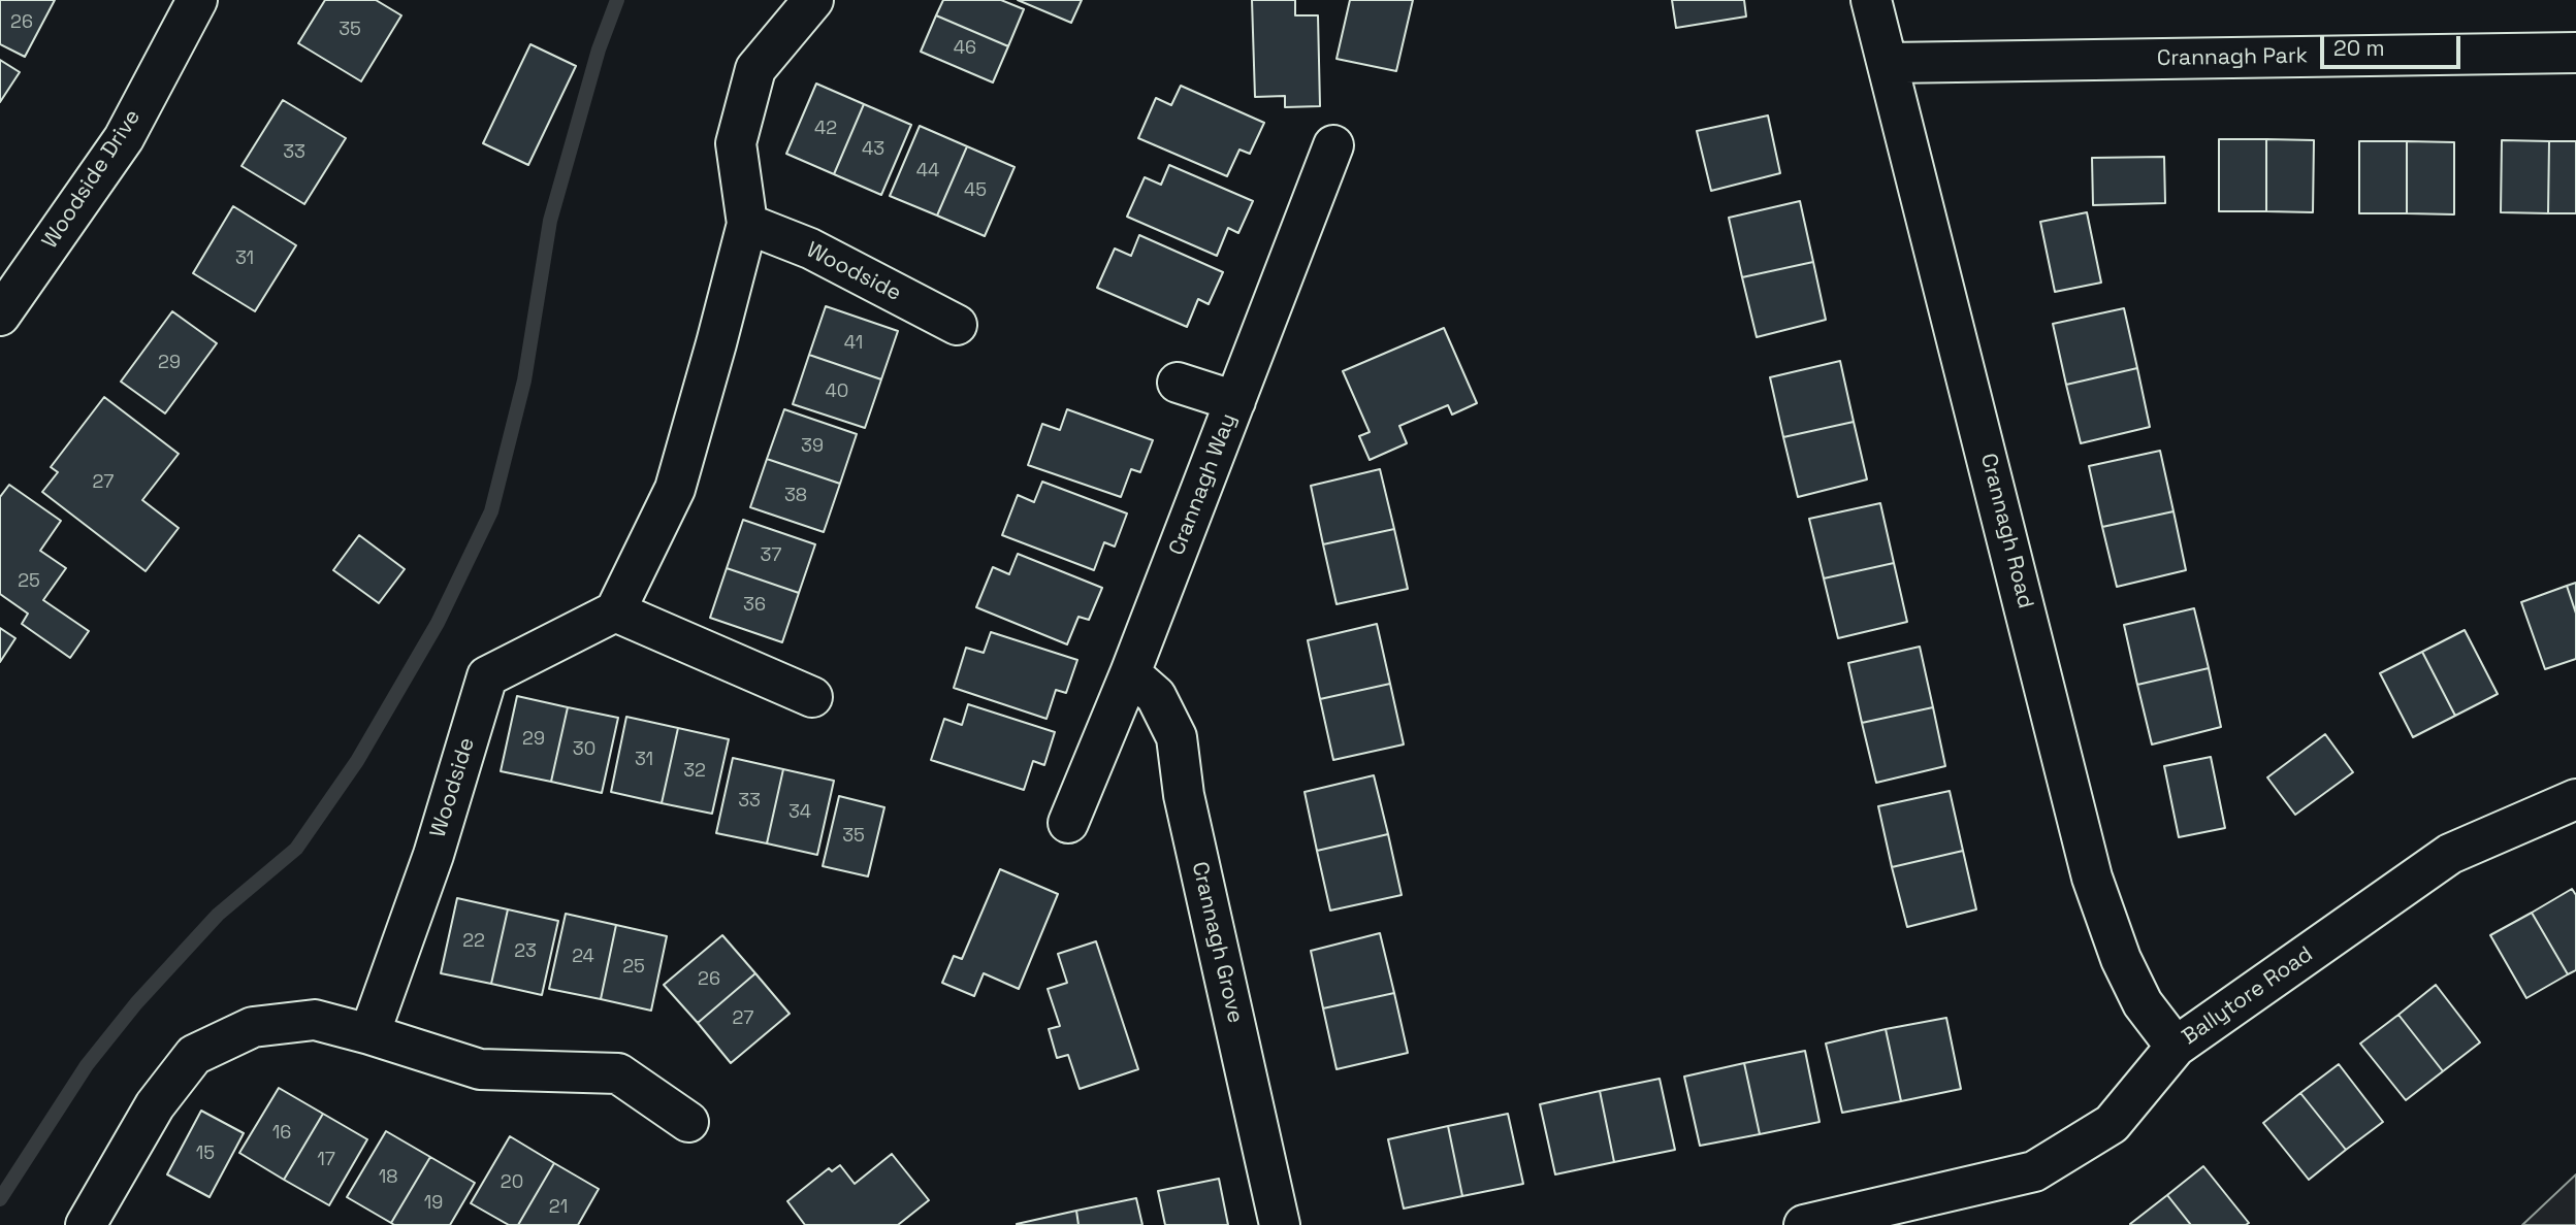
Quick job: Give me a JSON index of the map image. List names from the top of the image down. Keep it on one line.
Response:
{"streets":{"street":["Crannagh Park","Woodside Drive","Woodside","Crannagh Way","Crannagh Road","Crannagh Grove","Ballytore Road"]},"crossings":[["Crannagh Park","Crannagh Road"],["Crannagh Way","Crannagh Grove"],["Crannagh Road","Ballytore Road"]],"house_numbers":["26","35","46","42","43","33","44","45","31","41","29","40","39","27","38","37","25","36","29","30","31","32","33","34","35","22","23","24","25","26","27","16","15","17","18","20","19","21"],"scale_bar":"20 m"}
